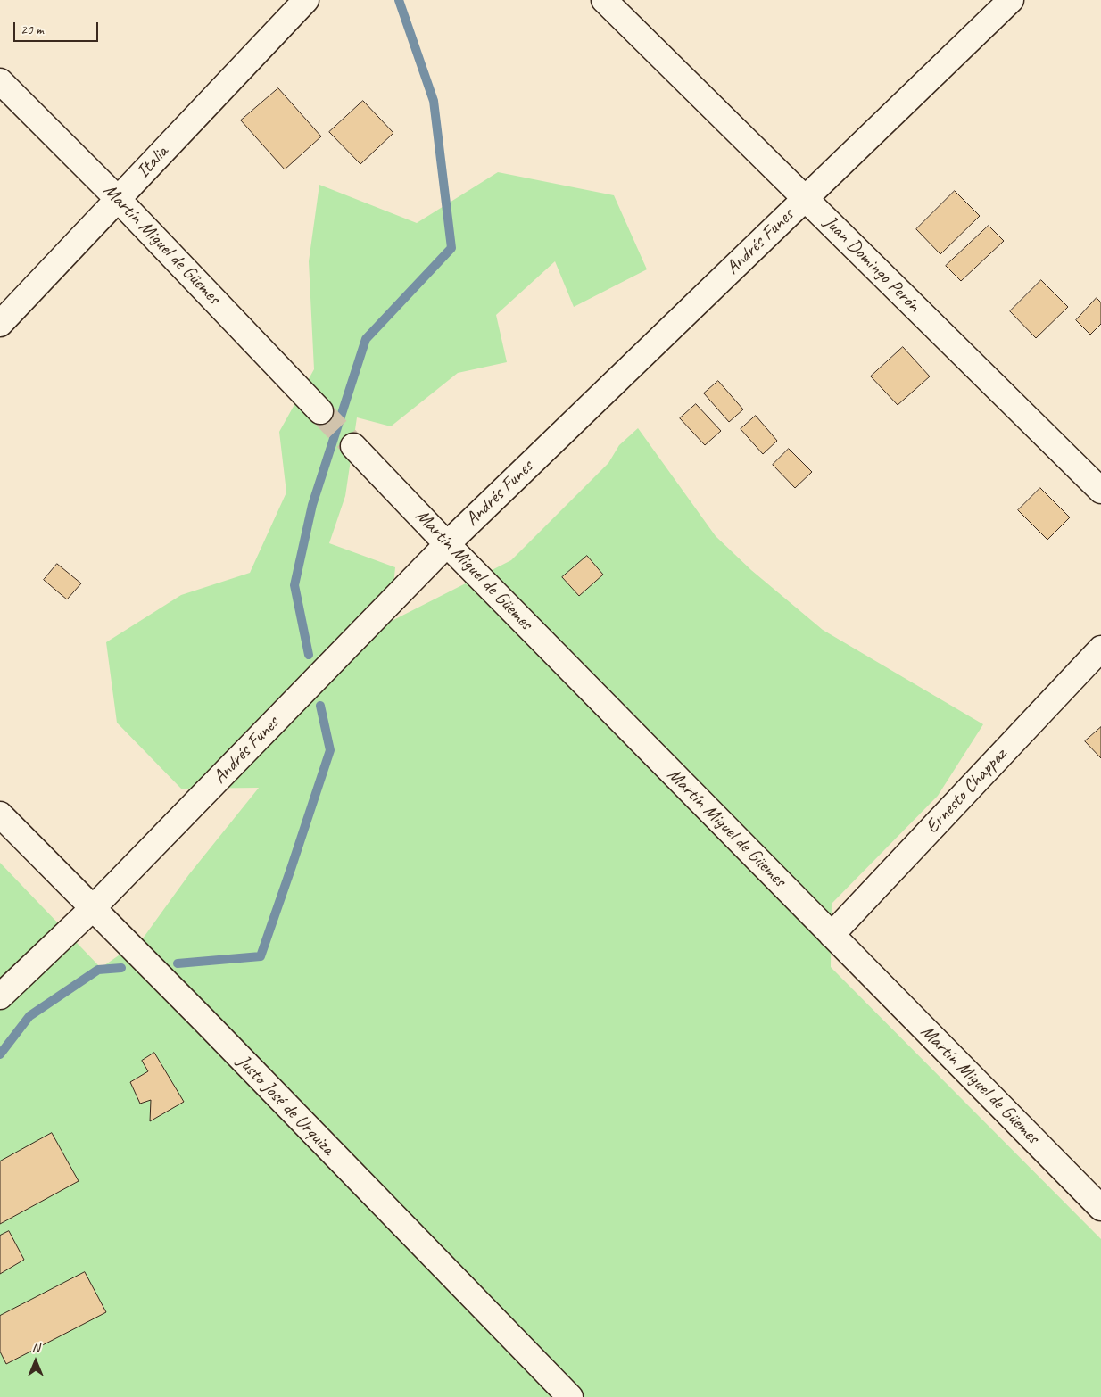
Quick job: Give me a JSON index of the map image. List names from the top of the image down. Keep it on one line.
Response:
{"streets":{"street":["Italia","Andrés Funes","Martín Miguel de Güemes","Juan Domingo Perón","Ernesto Chappaz","Justo José de Urquiza"]},"crossings":[["Italia","Martín Miguel de Güemes"],["Andrés Funes","Martín Miguel de Güemes"],["Andrés Funes","Juan Domingo Perón"],["Andrés Funes","Justo José de Urquiza"],["Martín Miguel de Güemes","Ernesto Chappaz"]],"scale_bar":"20 m","north":"top"}
